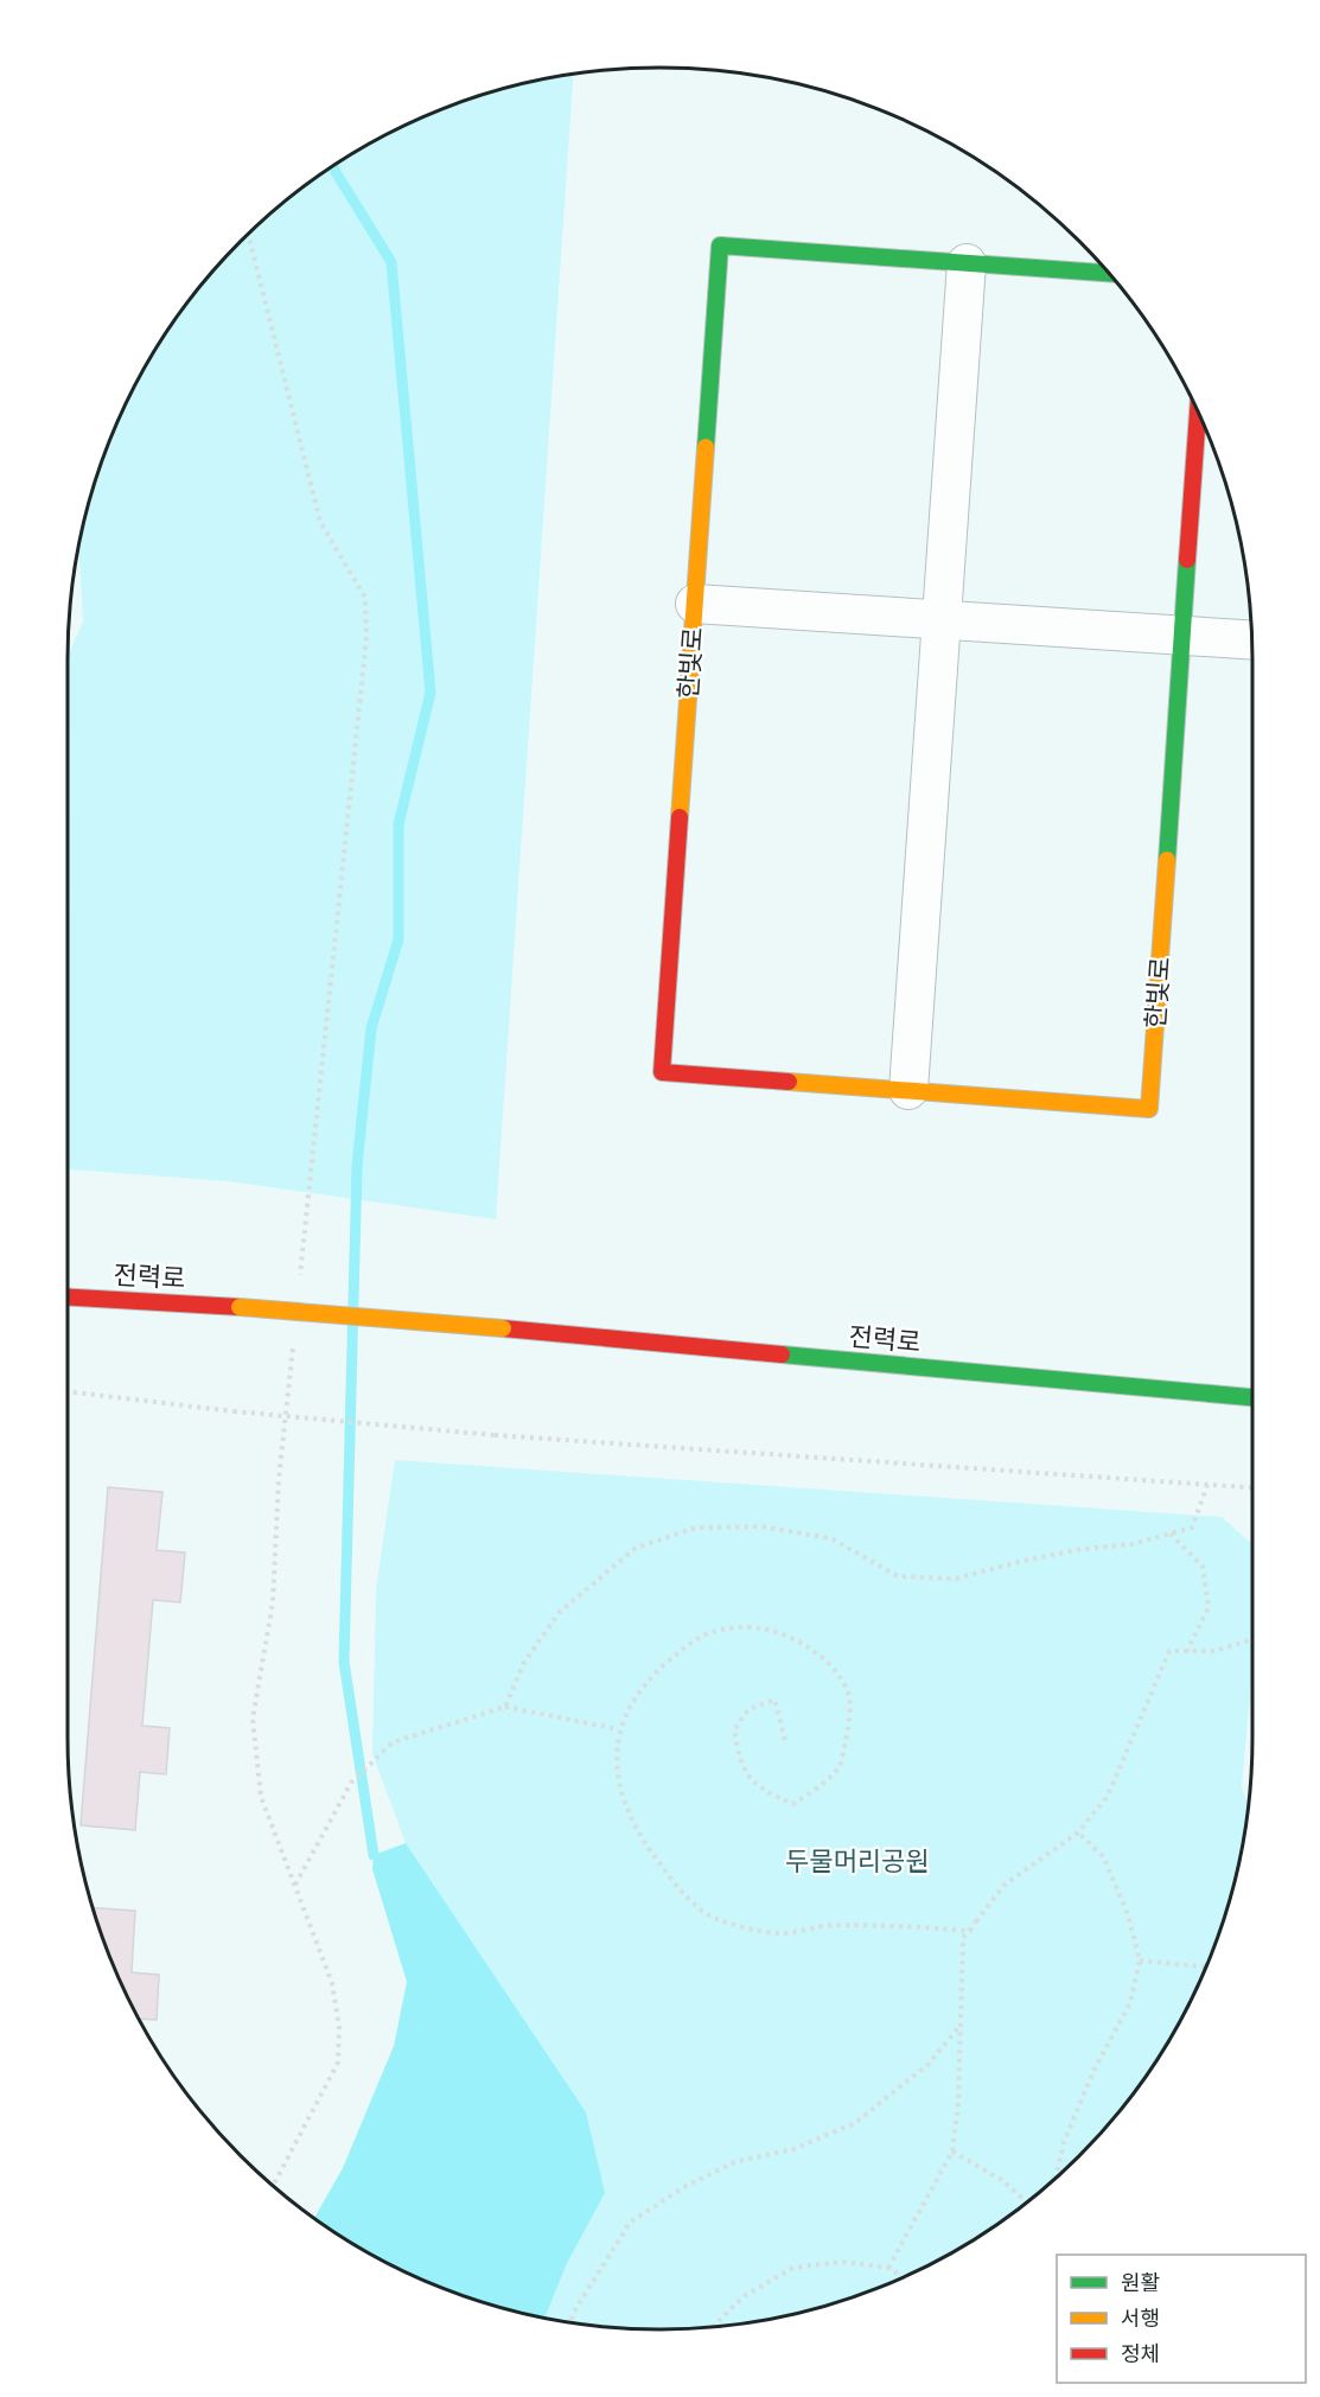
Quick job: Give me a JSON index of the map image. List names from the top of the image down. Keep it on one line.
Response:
{"streets":{"street":["한빛로","전력로"]},"parks":["두물머리공원"],"legend":["원활","서행","정체"]}
